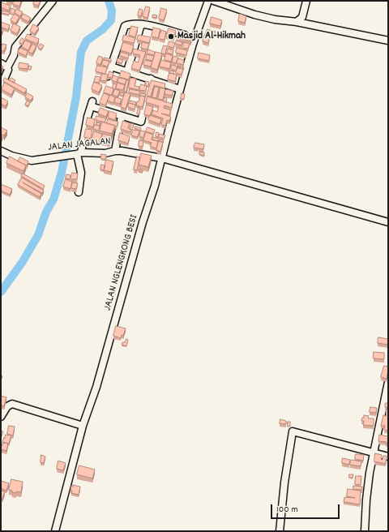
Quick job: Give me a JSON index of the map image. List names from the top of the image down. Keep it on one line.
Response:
{"streets":{"street":["JALAN JAGALAN","JALAN NGLENGKONG BESI"]},"crossings":[["JALAN JAGALAN","JALAN NGLENGKONG BESI"]],"places":["Masjid Al-Hikmah"],"scale_bar":"100 m"}
